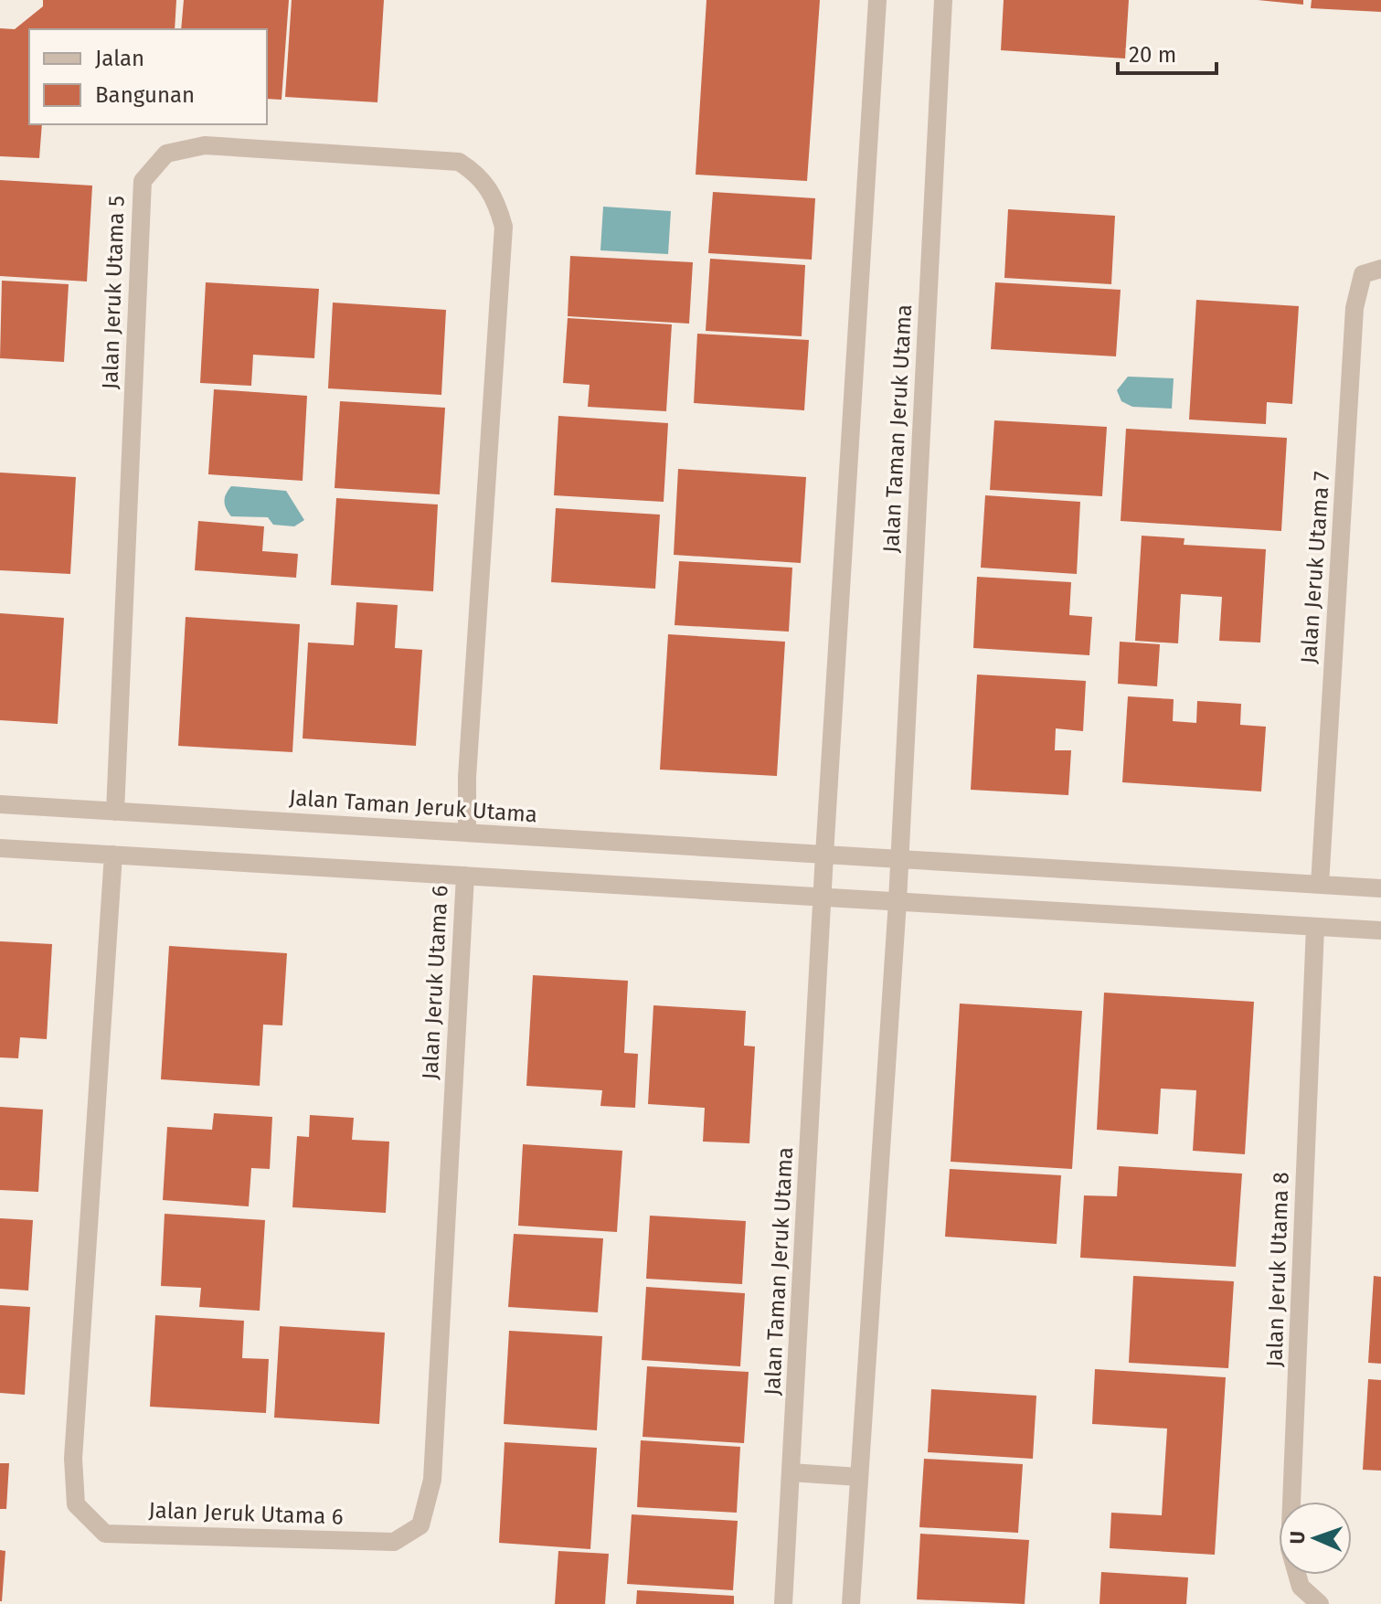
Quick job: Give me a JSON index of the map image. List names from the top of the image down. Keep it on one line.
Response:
{"streets":{"street":["Jalan Jeruk Utama 5","Jalan Taman Jeruk Utama","Jalan Jeruk Utama 7","Jalan Jeruk Utama 6","Jalan Jeruk Utama 8"]},"crossings":[["Jalan Jeruk Utama 5","Jalan Taman Jeruk Utama"],["Jalan Taman Jeruk Utama","Jalan Jeruk Utama 7"]],"legend":["Jalan","Bangunan"],"scale_bar":"20 m","north":"left"}
